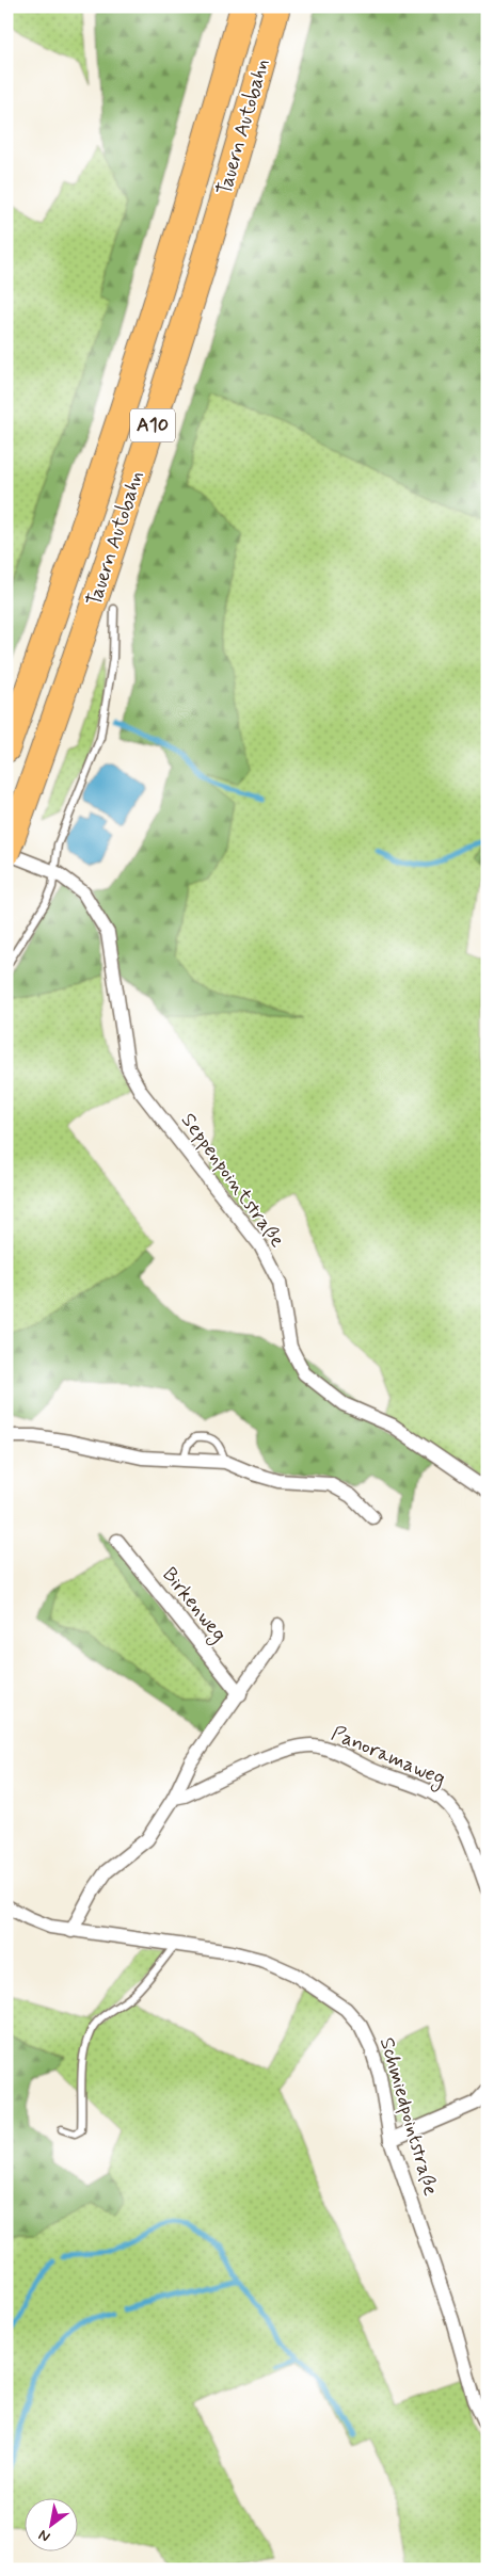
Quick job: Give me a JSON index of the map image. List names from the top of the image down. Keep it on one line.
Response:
{"streets":{"highway":["Tauern Autobahn","A10"],"street":["Seppenpointstraße","Birkenweg","Panoramaweg","Schmiedpointstraße"]},"crossings":[["Tauern Autobahn","Seppenpointstraße"]],"north":"bottom left"}
